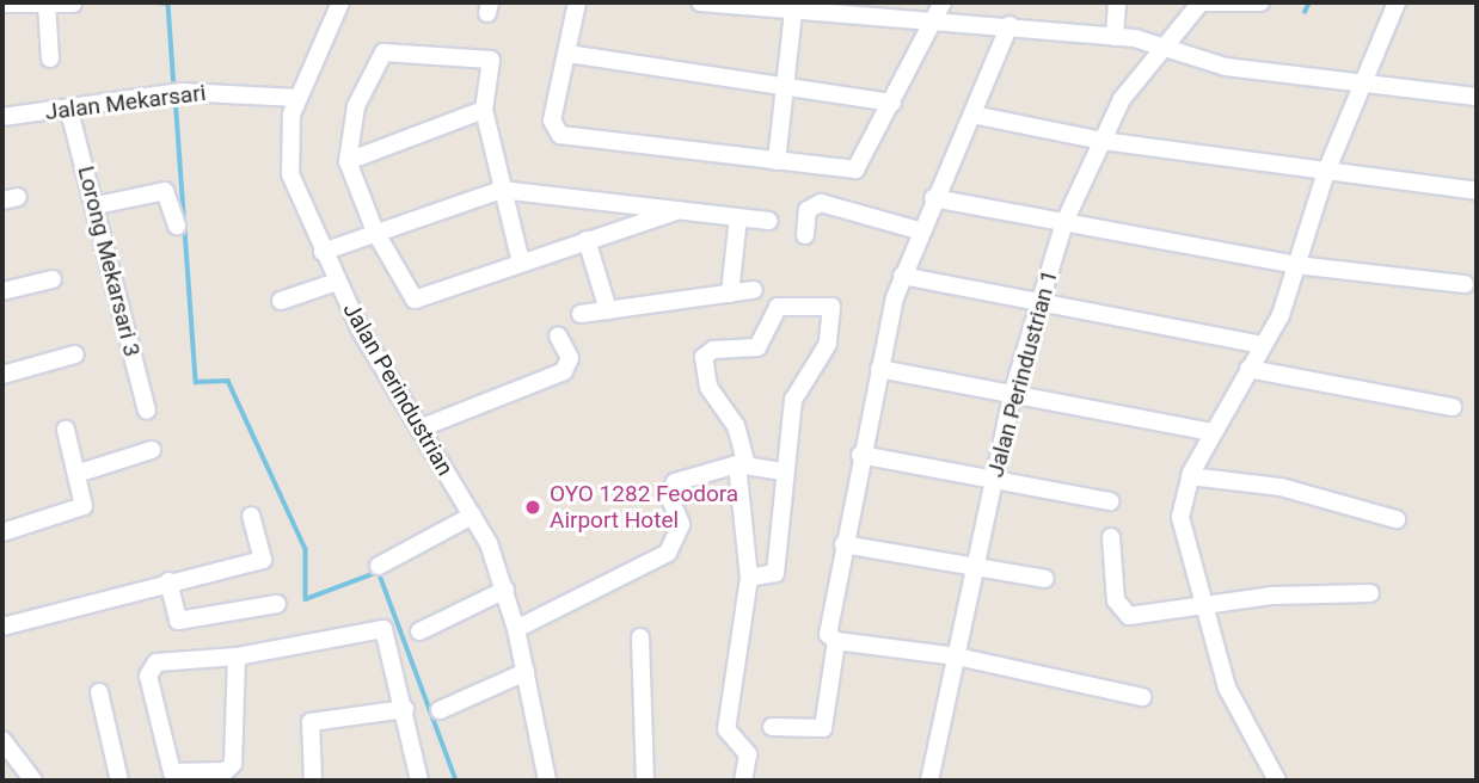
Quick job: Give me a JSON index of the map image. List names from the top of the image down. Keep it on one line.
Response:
{"streets":{"street":["Jalan Mekarsari","Lorong Mekarsari 3","Jalan Perindustrian 1","Jalan Perindustrian"]},"crossings":[["Jalan Mekarsari","Lorong Mekarsari 3"],["Jalan Mekarsari","Jalan Perindustrian"]],"places":["OYO 1282 Feodora Airport Hotel"]}
